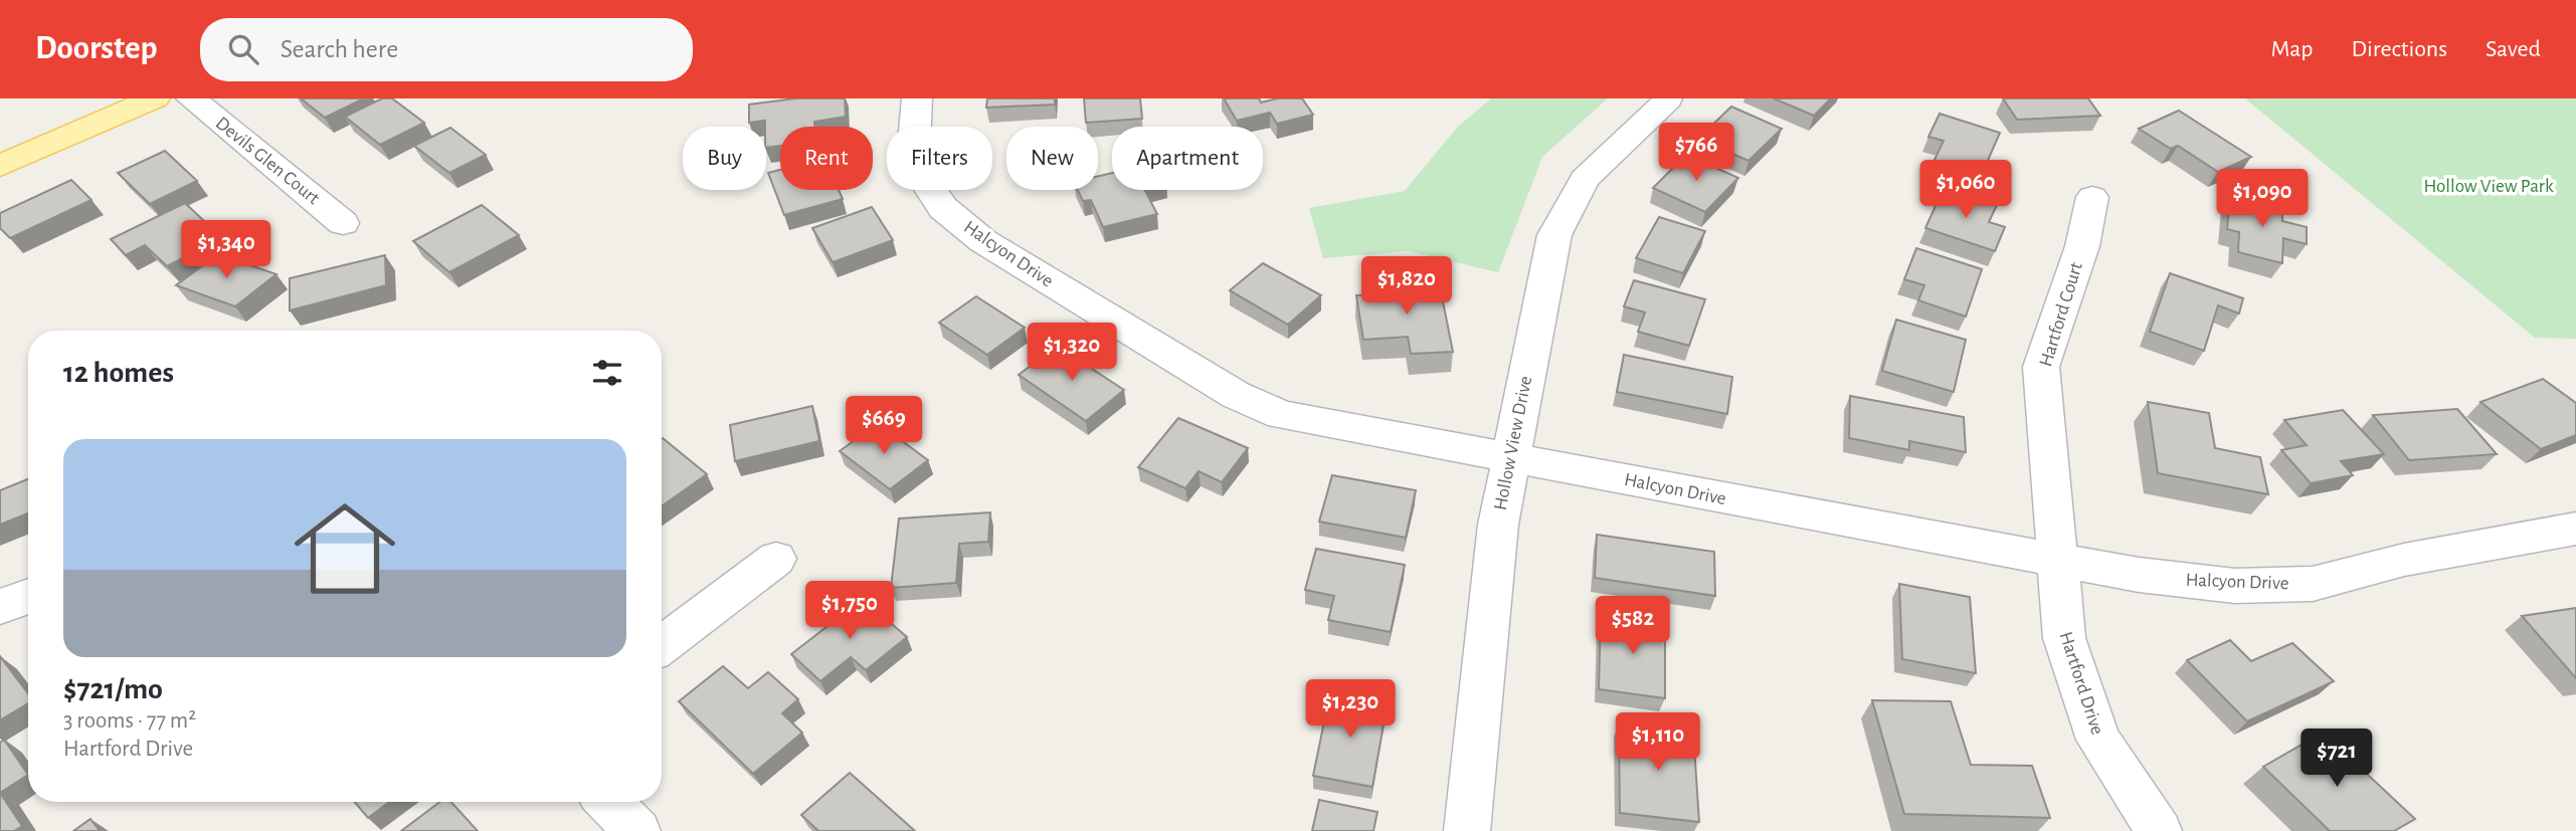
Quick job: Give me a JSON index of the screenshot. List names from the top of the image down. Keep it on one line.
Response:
{"streets":{"street":["Devils Glen Court","Halcyon Drive","Hartford Court","Hollow View Drive","Hartford Drive"]},"crossings":[["Halcyon Drive","Hartford Court"],["Halcyon Drive","Hollow View Drive"],["Halcyon Drive","Hartford Drive"],["Hartford Court","Hartford Drive"]],"parks":["Hollow View Park"],"page":{"header":"Doorstep","search":"Search here","nav":["Map","Directions","Saved"],"price":["$766","$1,060","$1,090","$1,340","$1,820","$1,320","$669","$1,750","$582","$1,230","$1,110","$721"],"chip":["Buy","Rent","Filters","New","Apartment"],"heading":"12 homes","list":[{"name":"$721/mo","note":"3 rooms · 77 m² · Hartford Drive"}]}}
